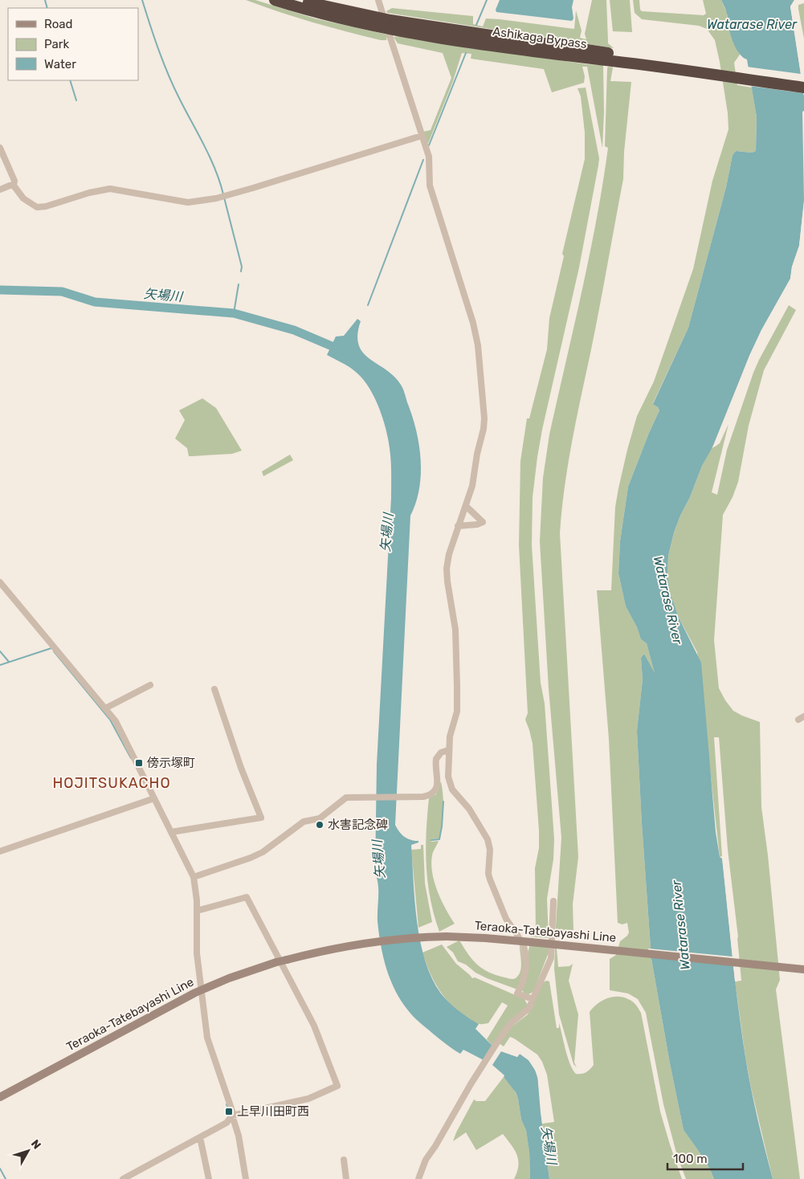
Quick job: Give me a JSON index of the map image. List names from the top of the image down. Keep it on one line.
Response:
{"streets":{"highway":["Ashikaga Bypass"],"main road":["Teraoka-Tatebayashi Line"]},"districts":["HOJITSUKACHO"],"water":["Watarase River","矢場川"],"places":{"transit":["傍示塚町","上早川田町西"],"other":["水害記念碑"]},"legend":["Road","Park","Water"],"scale_bar":"100 m","north":"top right"}
